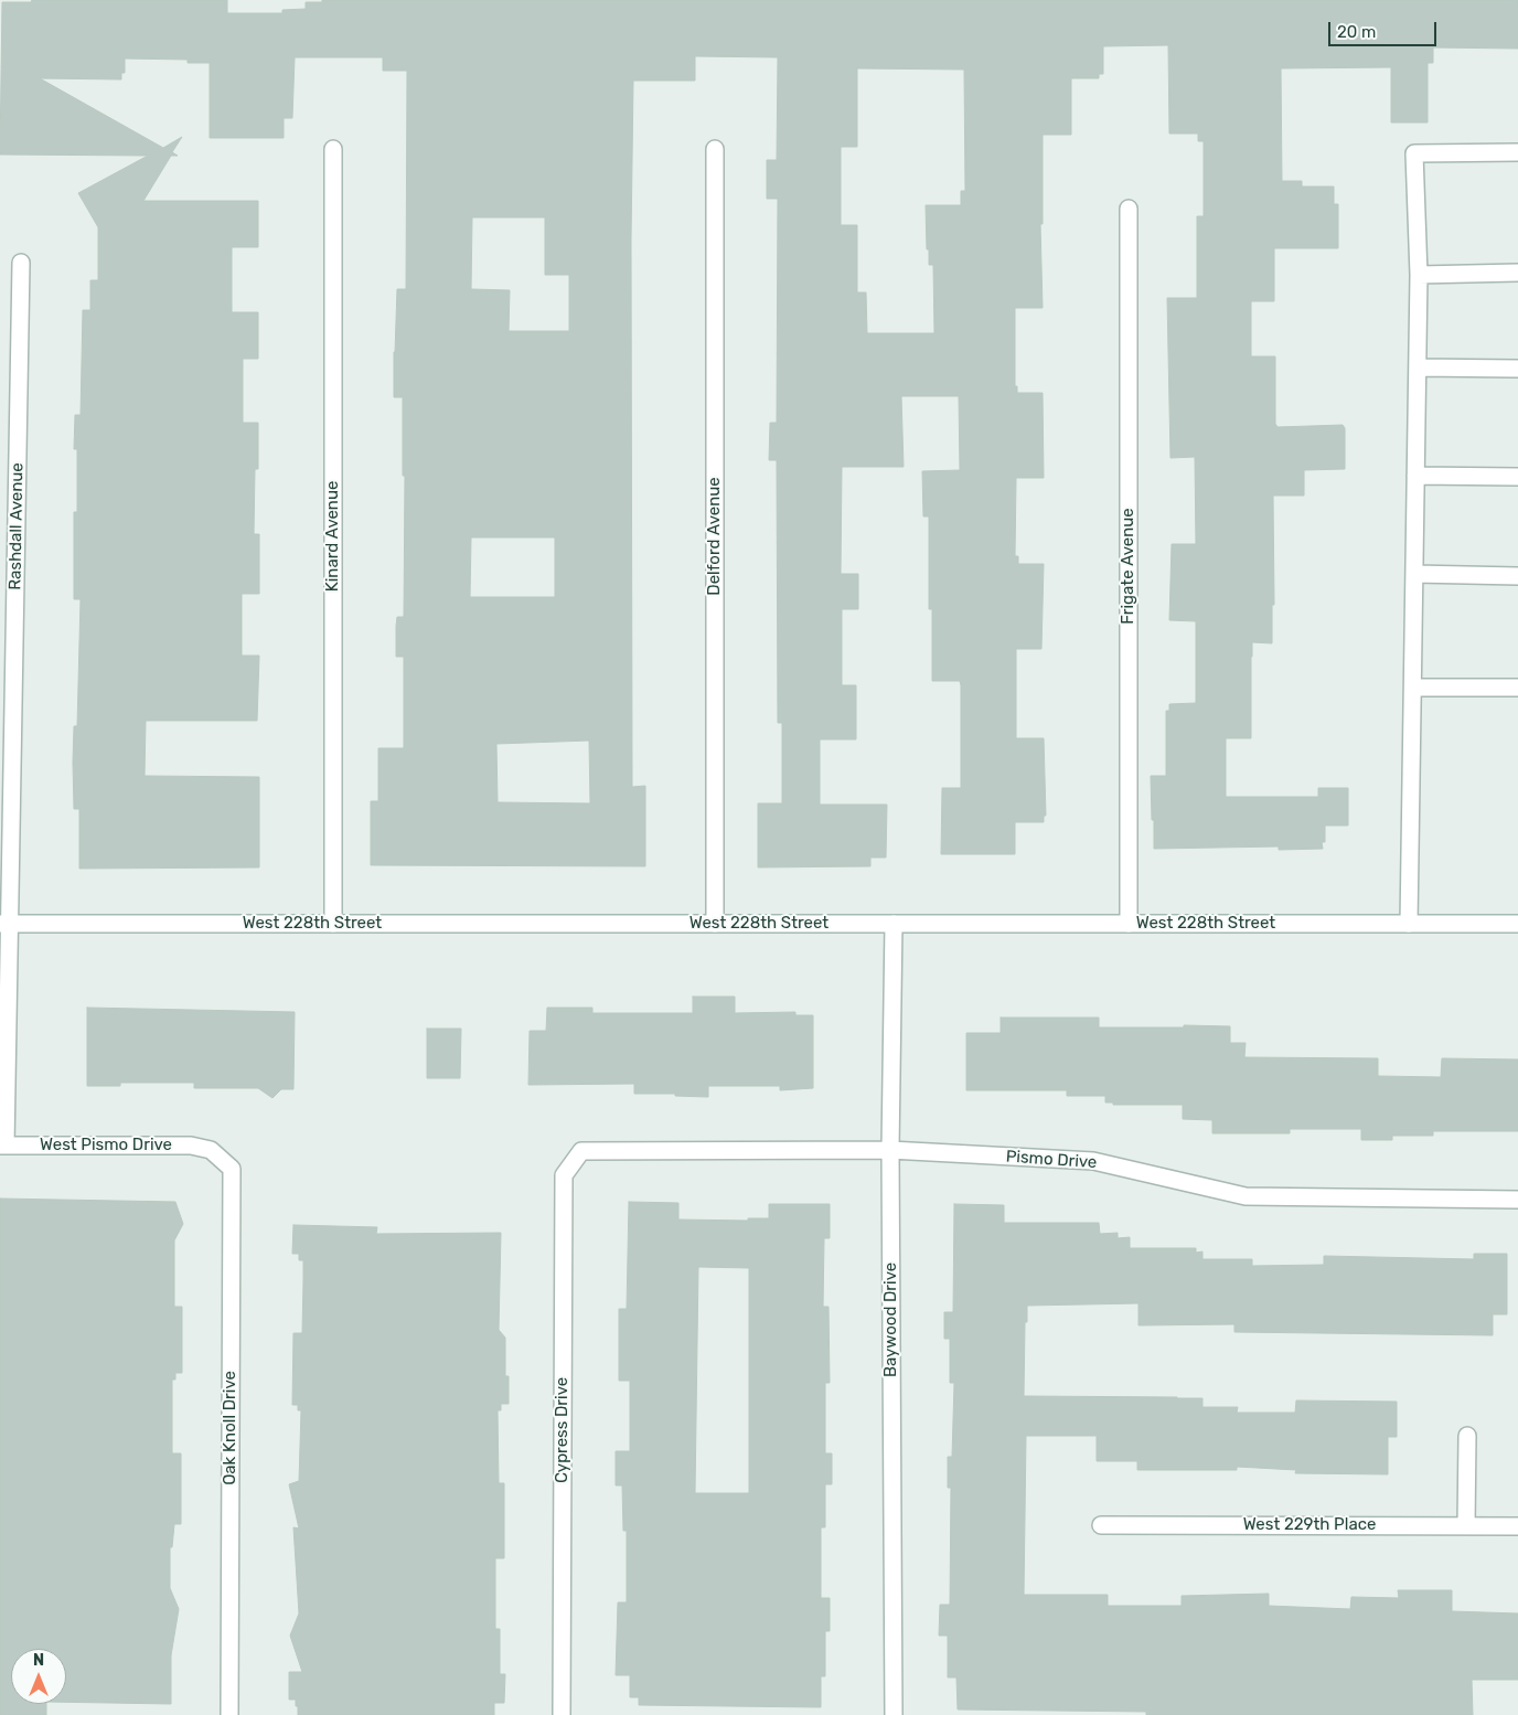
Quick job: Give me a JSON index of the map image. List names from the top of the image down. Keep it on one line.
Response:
{"streets":{"street":["Rashdall Avenue","Kinard Avenue","Delford Avenue","Frigate Avenue","West 228th Street","West Pismo Drive","Pismo Drive","Baywood Drive","Oak Knoll Drive","Cypress Drive","West 229th Place"]},"crossings":[["Rashdall Avenue","West 228th Street"],["Rashdall Avenue","West Pismo Drive"],["Kinard Avenue","West 228th Street"],["Delford Avenue","West 228th Street"],["Frigate Avenue","West 228th Street"],["West 228th Street","Baywood Drive"],["West Pismo Drive","Oak Knoll Drive"],["Pismo Drive","Baywood Drive"],["Pismo Drive","Cypress Drive"]],"scale_bar":"20 m","north":"top"}
